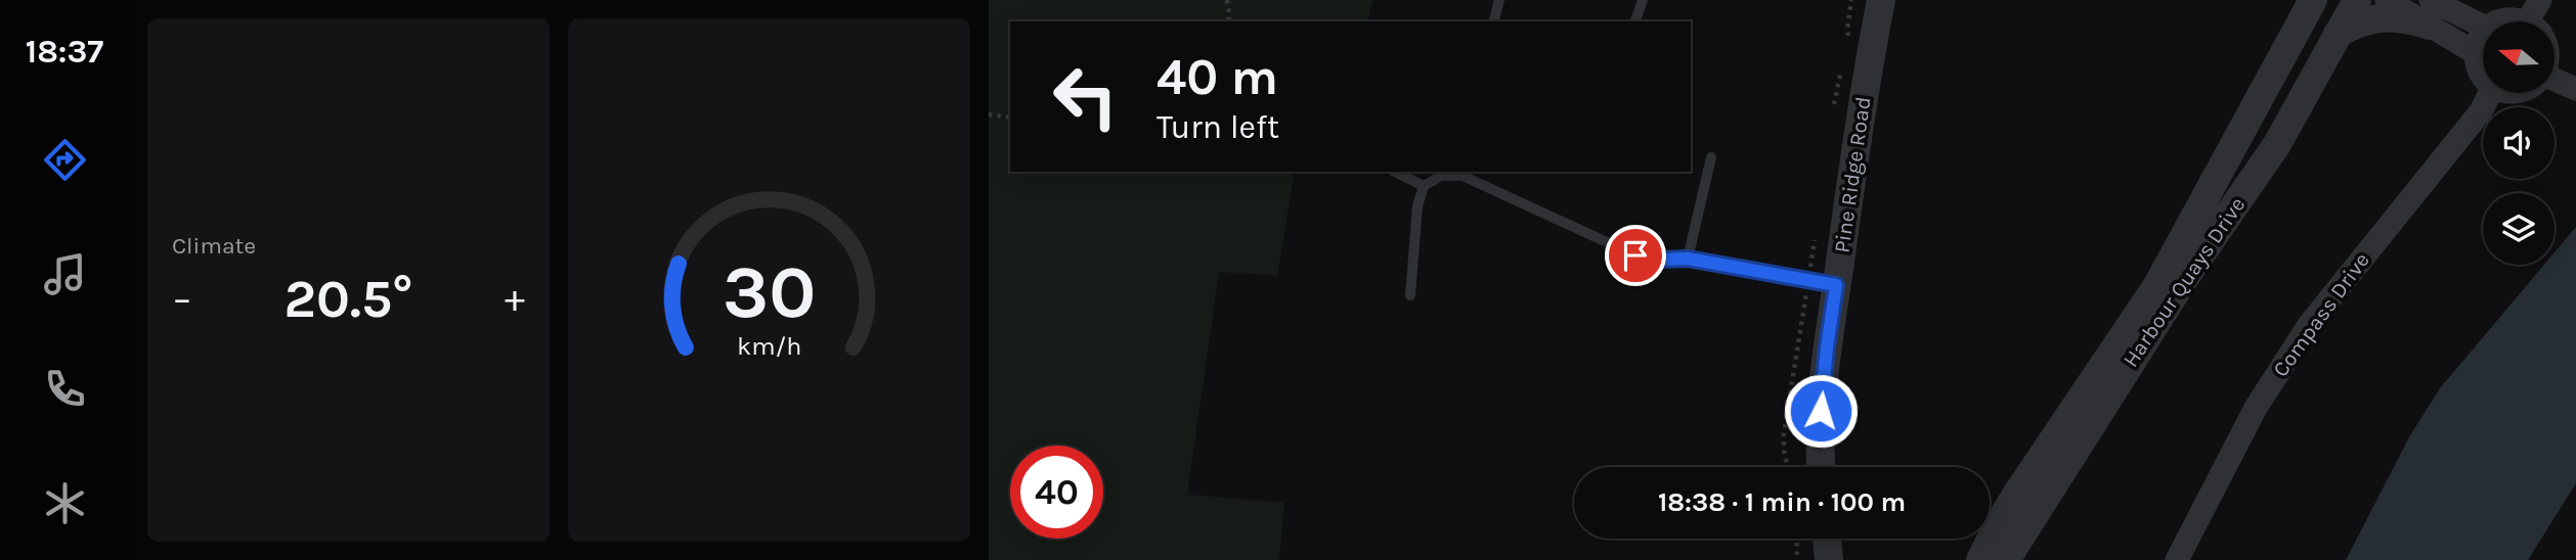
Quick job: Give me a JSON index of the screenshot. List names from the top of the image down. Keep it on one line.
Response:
{"streets":{"street":["Pine Ridge Road","Harbour Quays Drive","Compass Drive"]},"north":"left","page":{"tabs":"18:37","tile":"Climate","turn":["40 m","Turn left"],"heat":["−","20.5°","+"],"limit":"40","trip":"18:38 · 1 min · 100 m","gauge":["30","km/h"]}}
